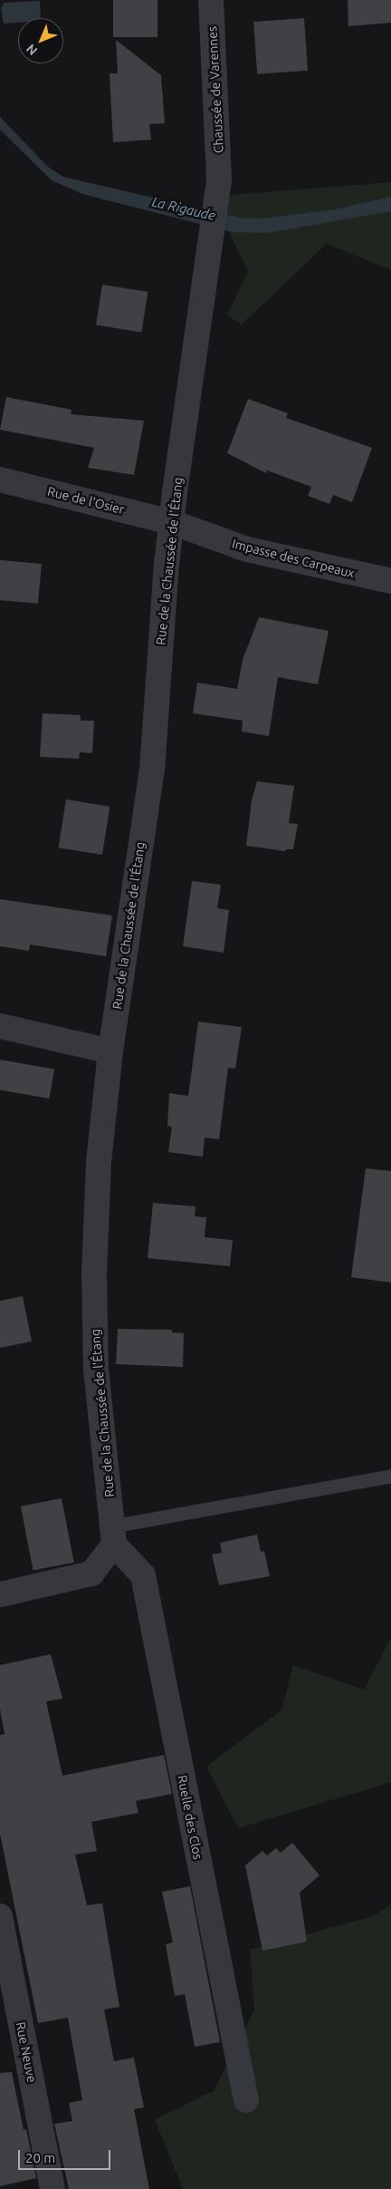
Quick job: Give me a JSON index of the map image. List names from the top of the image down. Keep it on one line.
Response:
{"streets":{"street":["Chaussée de Varennes","Rue de l'Osier","Impasse des Carpeaux","Rue de la Chaussée de l'Étang","Ruelle des Clos","Rue Neuve"]},"crossings":[["Chaussée de Varennes","Rue de la Chaussée de l'Étang"],["Rue de l'Osier","Impasse des Carpeaux"],["Rue de l'Osier","Rue de la Chaussée de l'Étang"],["Impasse des Carpeaux","Rue de la Chaussée de l'Étang"],["Rue de la Chaussée de l'Étang","Ruelle des Clos"]],"water":["La Rigaude"],"scale_bar":"20 m","north":"bottom left"}
